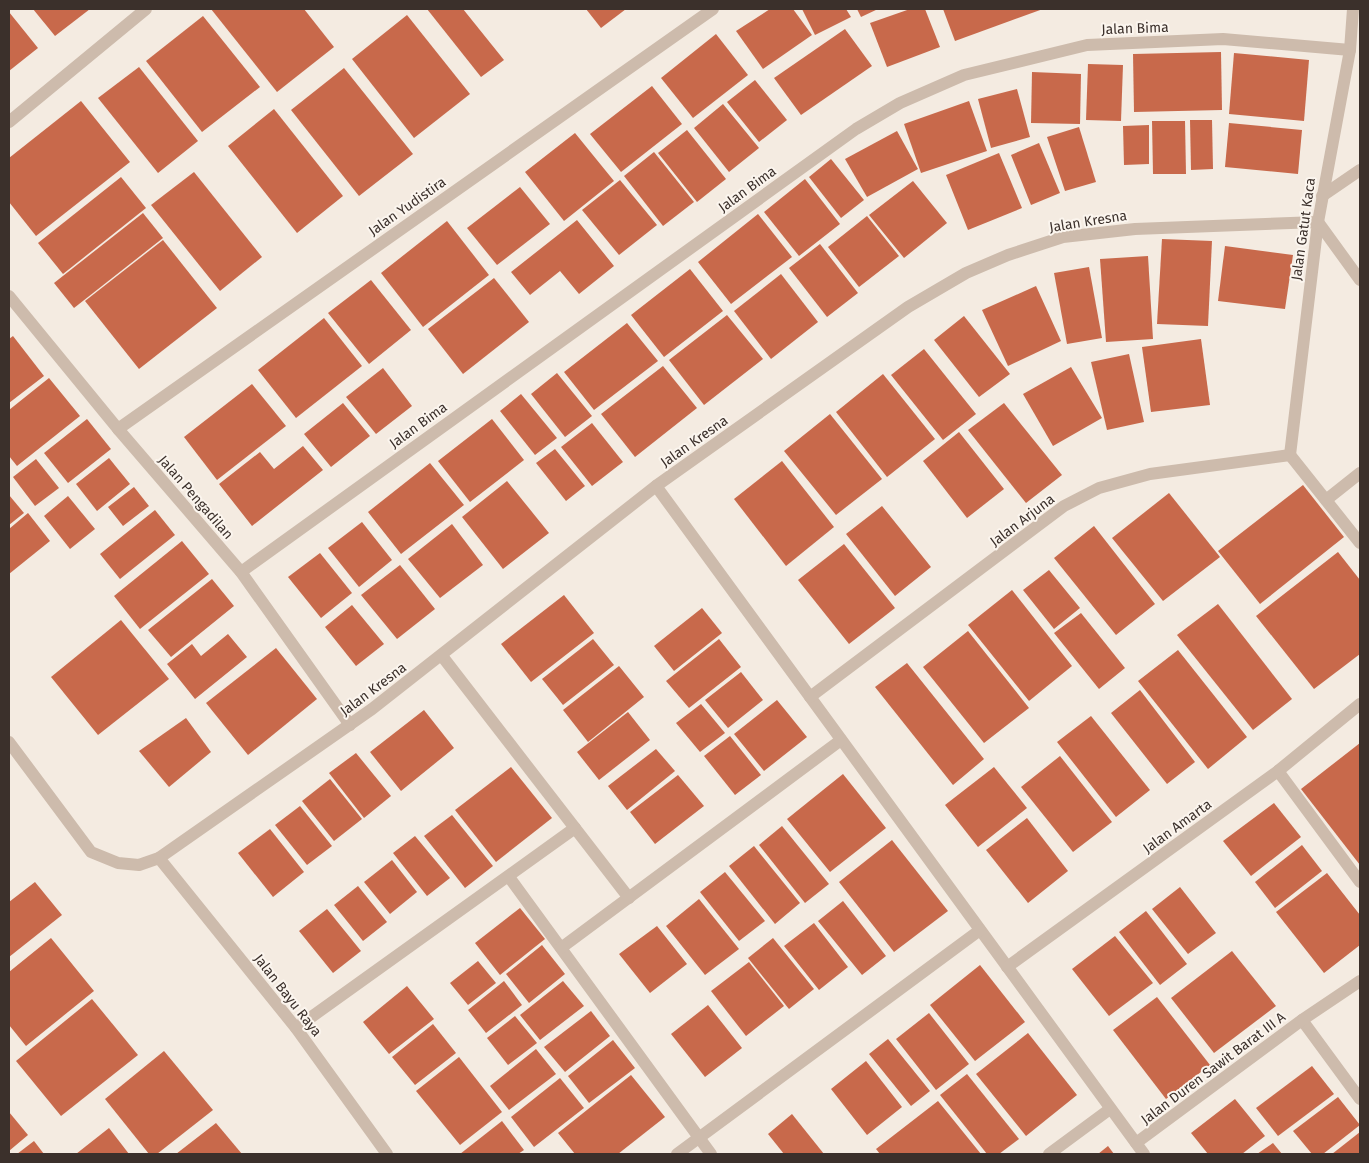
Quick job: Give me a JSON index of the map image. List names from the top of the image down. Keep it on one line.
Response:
{"streets":{"street":["Jalan Bima","Jalan Yudistira","Jalan Kresna","Jalan Gatut Kaca","Jalan Pengadilan","Jalan Arjuna","Jalan Amarta","Jalan Bayu Raya","Jalan Duren Sawit Barat III A"]},"crossings":[["Jalan Bima","Jalan Gatut Kaca"],["Jalan Bima","Jalan Pengadilan"],["Jalan Yudistira","Jalan Pengadilan"],["Jalan Kresna","Jalan Gatut Kaca"],["Jalan Kresna","Jalan Pengadilan"],["Jalan Kresna","Jalan Bayu Raya"],["Jalan Gatut Kaca","Jalan Arjuna"]]}
